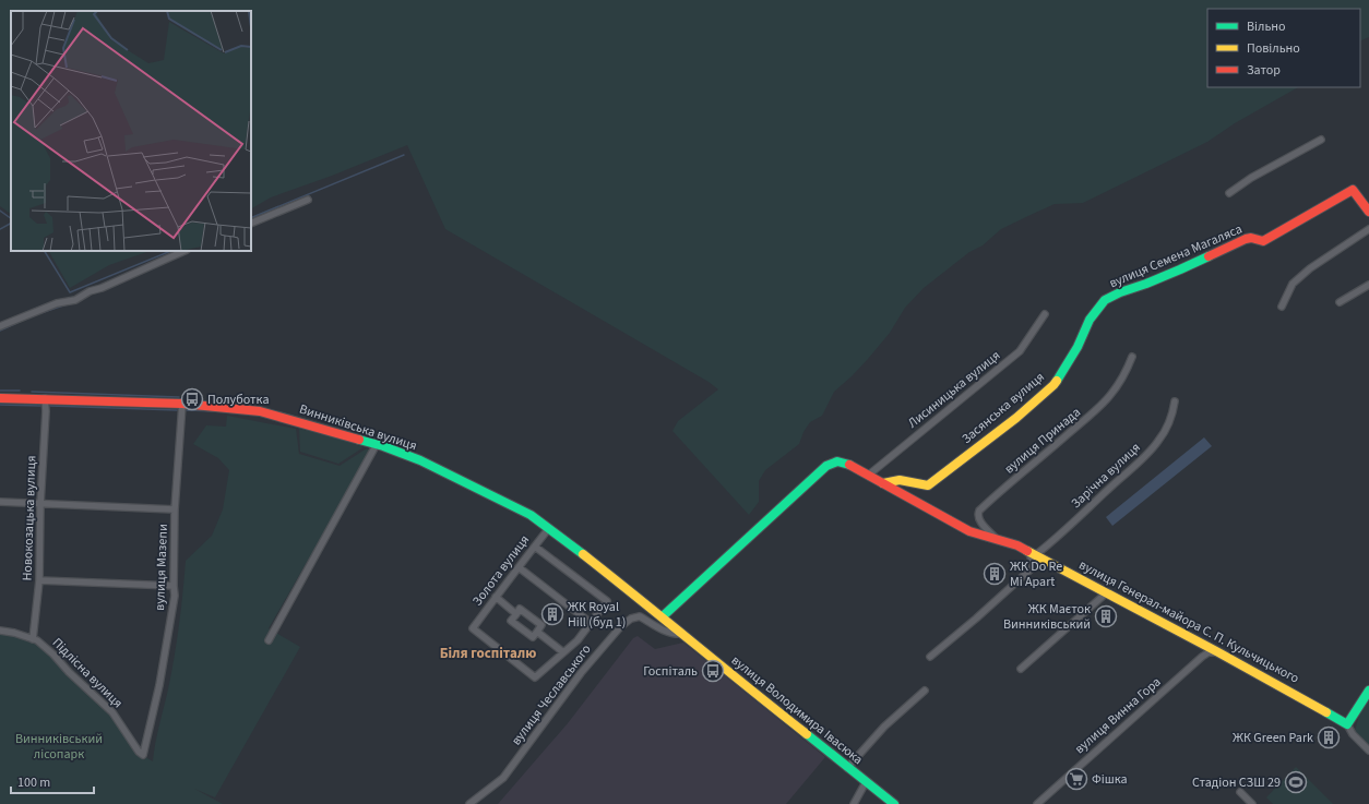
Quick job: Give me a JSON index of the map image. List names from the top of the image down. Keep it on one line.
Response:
{"streets":{"street":["вулиця Семена Магаляса","Лисиницька вулиця","Засянська вулиця","Винниківська вулиця","вулиця Принада","Зарічна вулиця","Новокозацька вулиця","вулиця Мазепи","Золота вулиця","вулиця Генерал-майора С. П. Кульчицького","Підлісна вулиця","вулиця Чеславського","вулиця Володимира Івасюка","вулиця Винна Гора"]},"crossings":[["вулиця Семена Магаляса","Засянська вулиця"],["Лисиницька вулиця","вулиця Генерал-майора С. П. Кульчицького"],["Засянська вулиця","вулиця Генерал-майора С. П. Кульчицького"],["Винниківська вулиця","Новокозацька вулиця"],["Винниківська вулиця","вулиця Мазепи"],["Винниківська вулиця","Золота вулиця"],["Винниківська вулиця","вулиця Генерал-майора С. П. Кульчицького"],["Винниківська вулиця","вулиця Володимира Івасюка"],["вулиця Принада","вулиця Генерал-майора С. П. Кульчицького"],["Зарічна вулиця","вулиця Генерал-майора С. П. Кульчицького"],["Новокозацька вулиця","Підлісна вулиця"],["вулиця Мазепи","Підлісна вулиця"],["вулиця Генерал-майора С. П. Кульчицького","вулиця Володимира Івасюка"],["вулиця Генерал-майора С. П. Кульчицького","вулиця Винна Гора"],["вулиця Чеславського","вулиця Володимира Івасюка"]],"districts":["Біля госпіталю"],"parks":["Винниківський лісопарк"],"places":{"bus stop":["Полуботка","Госпіталь"],"building":["ЖК Do Re Mi Apart","ЖК Royal Hill (буд 1)","ЖК Маєток Винниківський","ЖК Green Park"],"supermarket":["Фішка"],"sports":["Стадіон СЗШ 29"]},"legend":["Вільно","Повільно","Затор"],"scale_bar":"100 m"}
